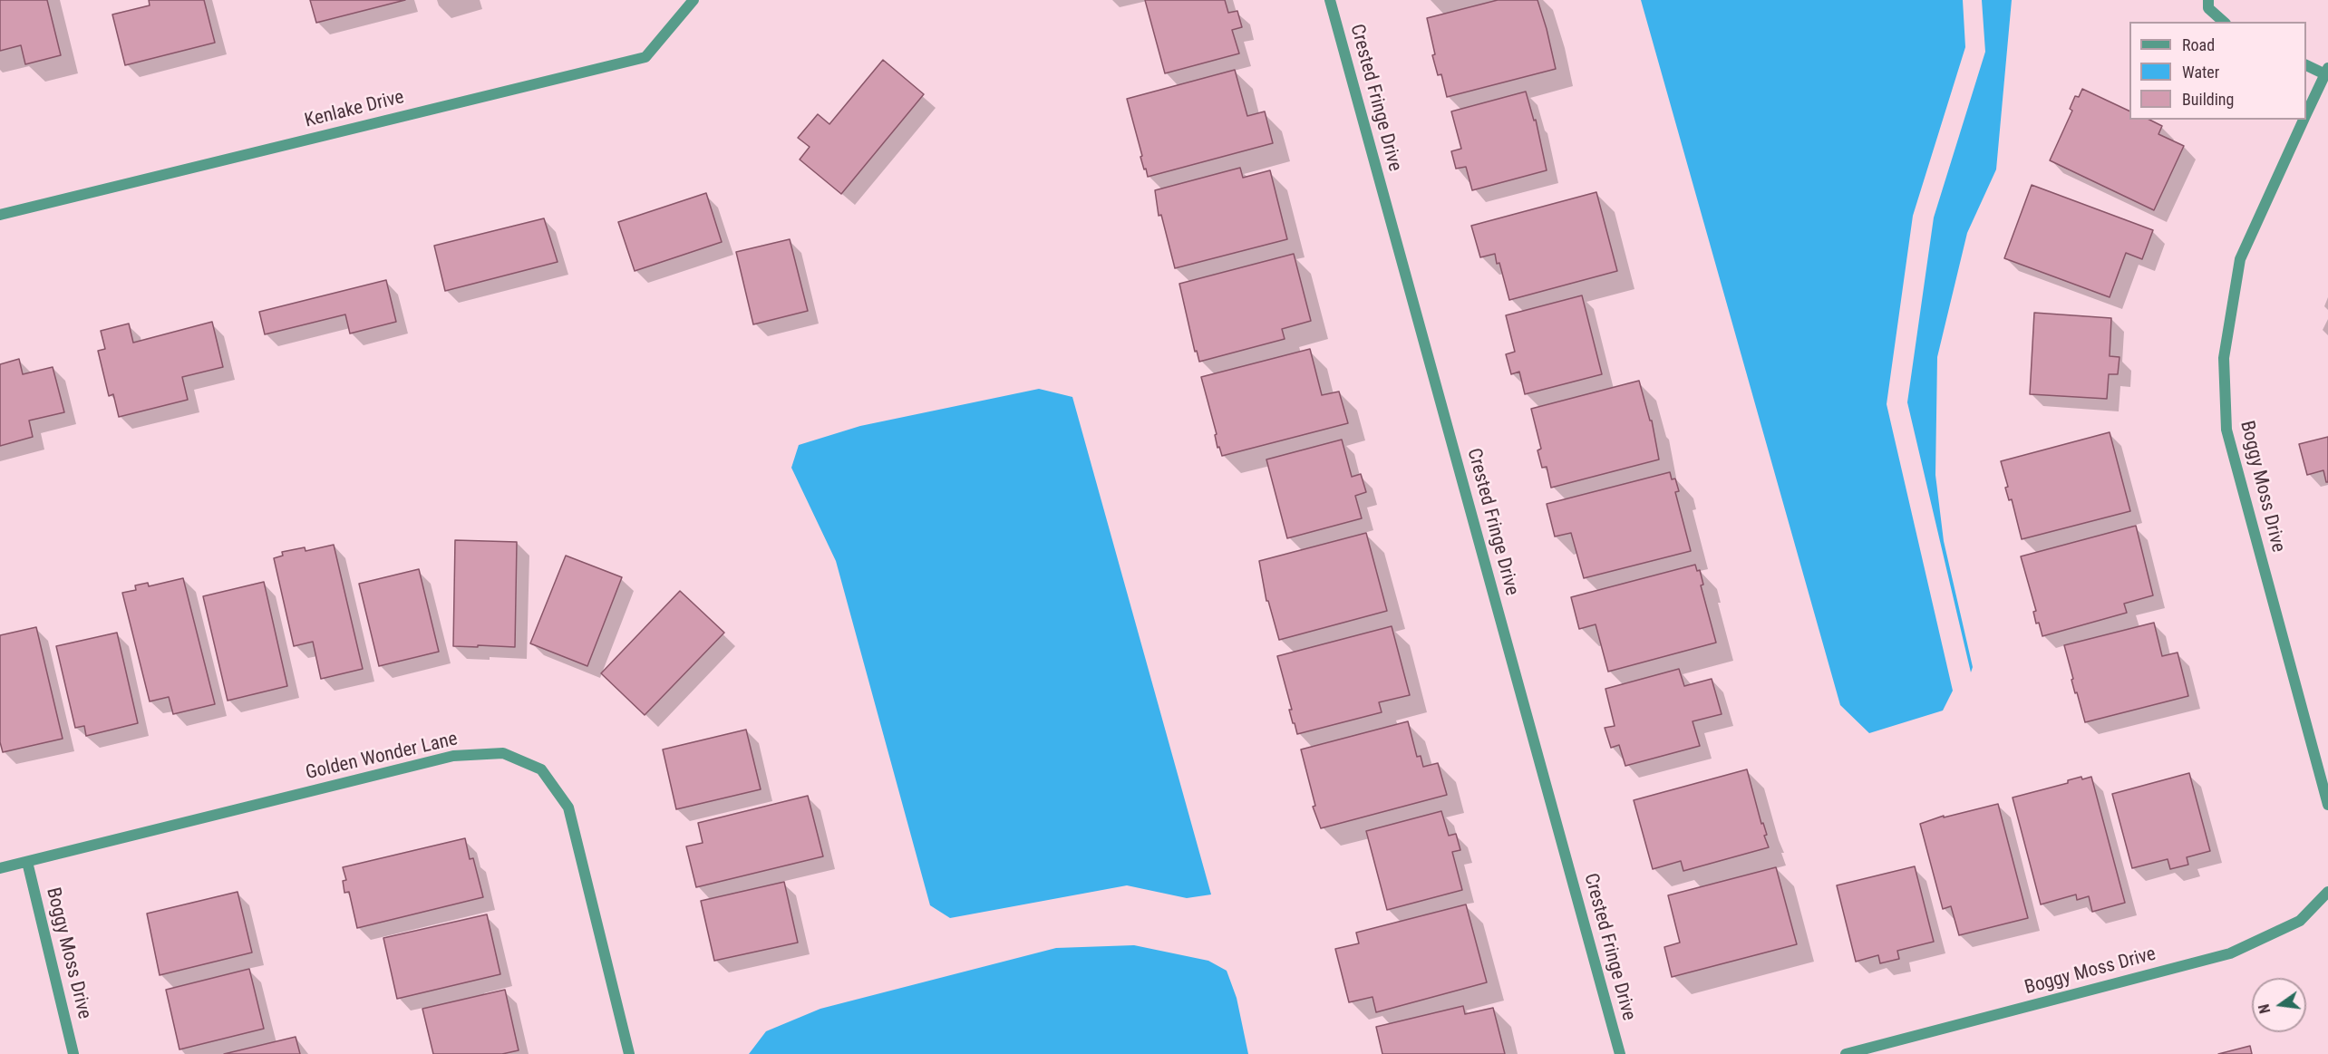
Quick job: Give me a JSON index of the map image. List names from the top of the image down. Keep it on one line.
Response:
{"streets":{"street":["Crested Fringe Drive","Kenlake Drive","Boggy Moss Drive","Golden Wonder Lane"]},"crossings":[["Boggy Moss Drive","Golden Wonder Lane"]],"legend":["Road","Water","Building"],"north":"left"}
